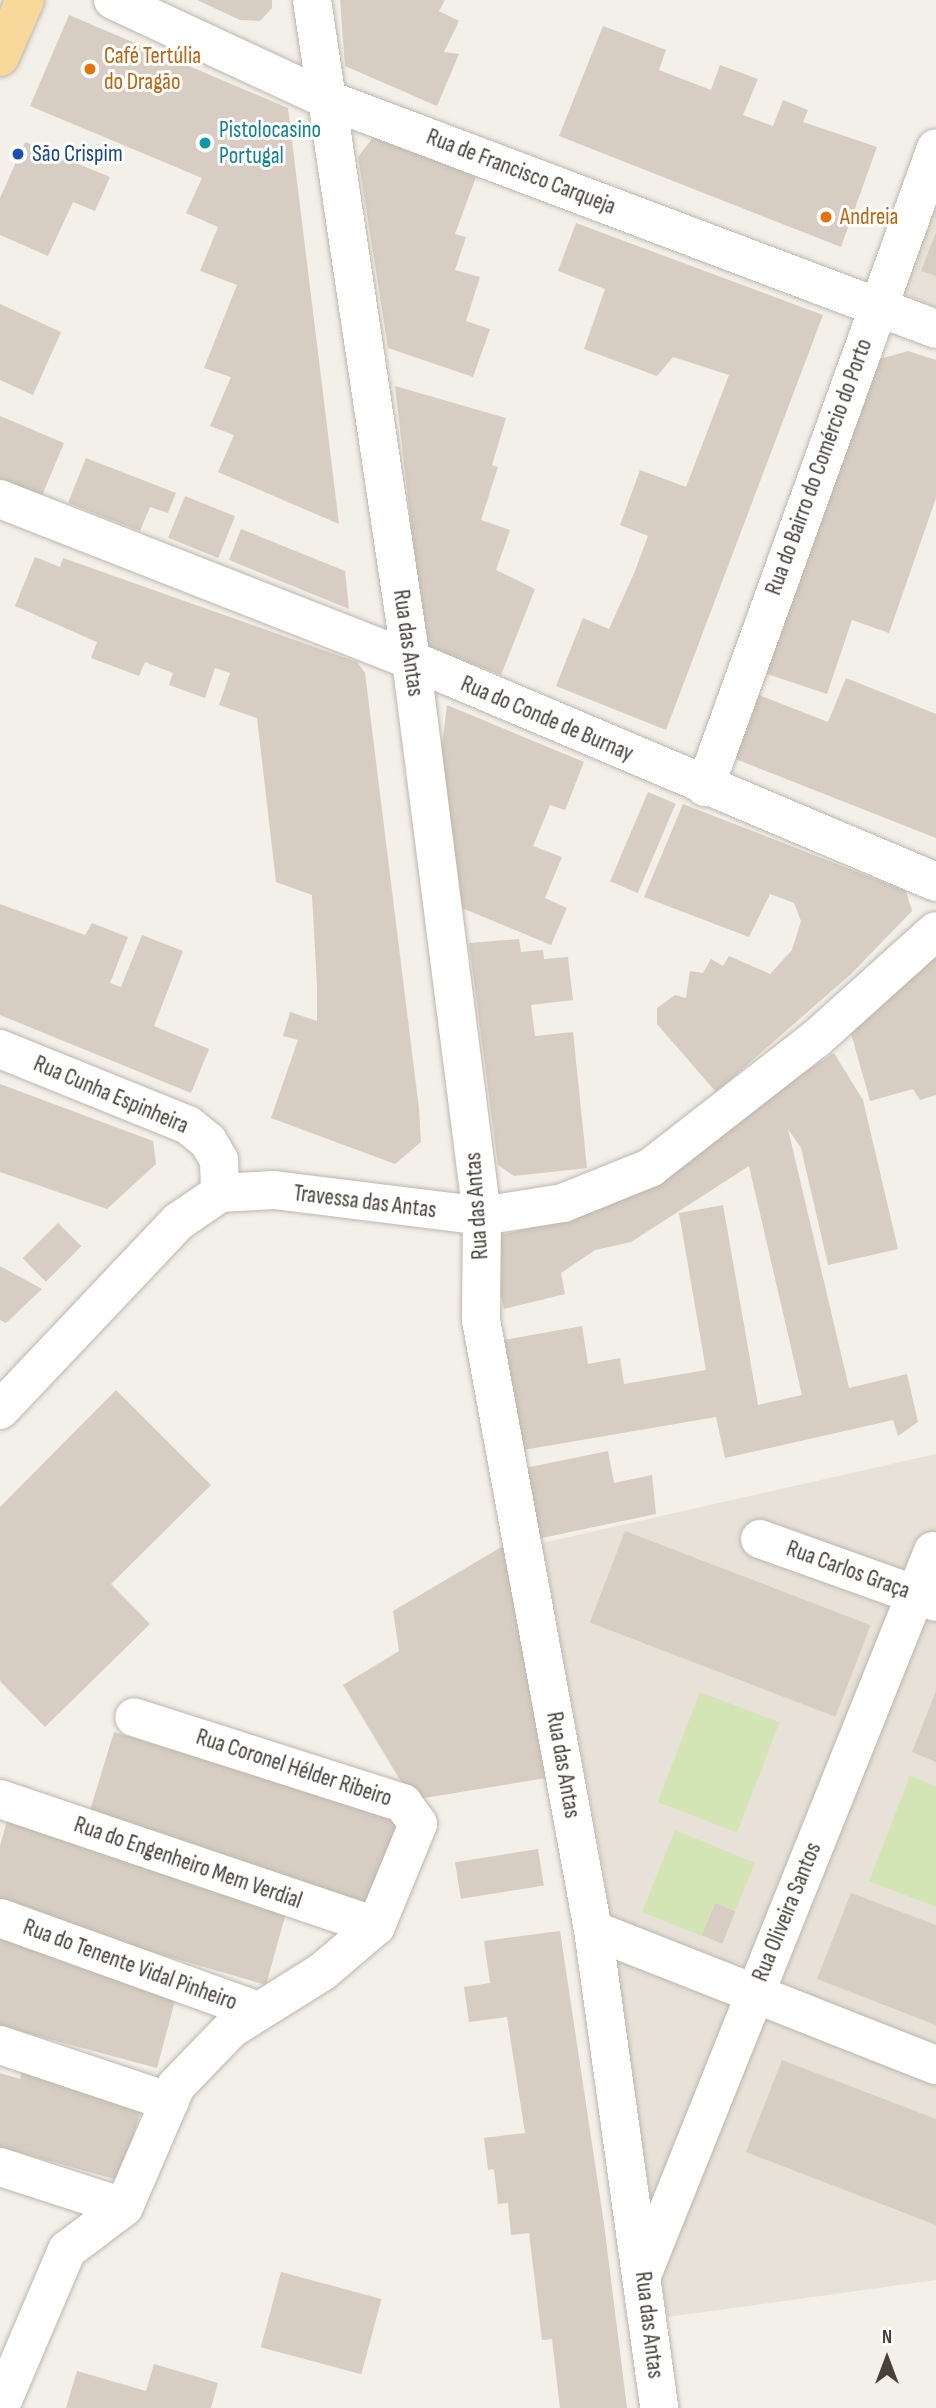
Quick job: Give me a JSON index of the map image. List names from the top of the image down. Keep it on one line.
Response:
{"streets":{"street":["Rua de Francisco Carqueja","Rua do Bairro do Comércio do Porto","Rua das Antas","Rua do Conde de Burnay","Rua Cunha Espinheira","Travessa das Antas","Rua Carlos Graça","Rua Coronel Hélder Ribeiro","Rua do Engenheiro Mem Verdial","Rua Oliveira Santos","Rua do Tenente Vidal Pinheiro"]},"crossings":[["Rua de Francisco Carqueja","Rua do Bairro do Comércio do Porto"],["Rua de Francisco Carqueja","Rua das Antas"],["Rua do Bairro do Comércio do Porto","Rua do Conde de Burnay"],["Rua das Antas","Rua do Conde de Burnay"],["Rua das Antas","Travessa das Antas"],["Rua das Antas","Rua Oliveira Santos"],["Rua Cunha Espinheira","Travessa das Antas"],["Rua Carlos Graça","Rua Oliveira Santos"],["Rua Coronel Hélder Ribeiro","Rua do Engenheiro Mem Verdial"],["Rua Coronel Hélder Ribeiro","Rua do Tenente Vidal Pinheiro"]],"places":["Café Tertúlia do Dragão","Pistolocasino Portugal","São Crispim","Andreia"],"north":"top"}
